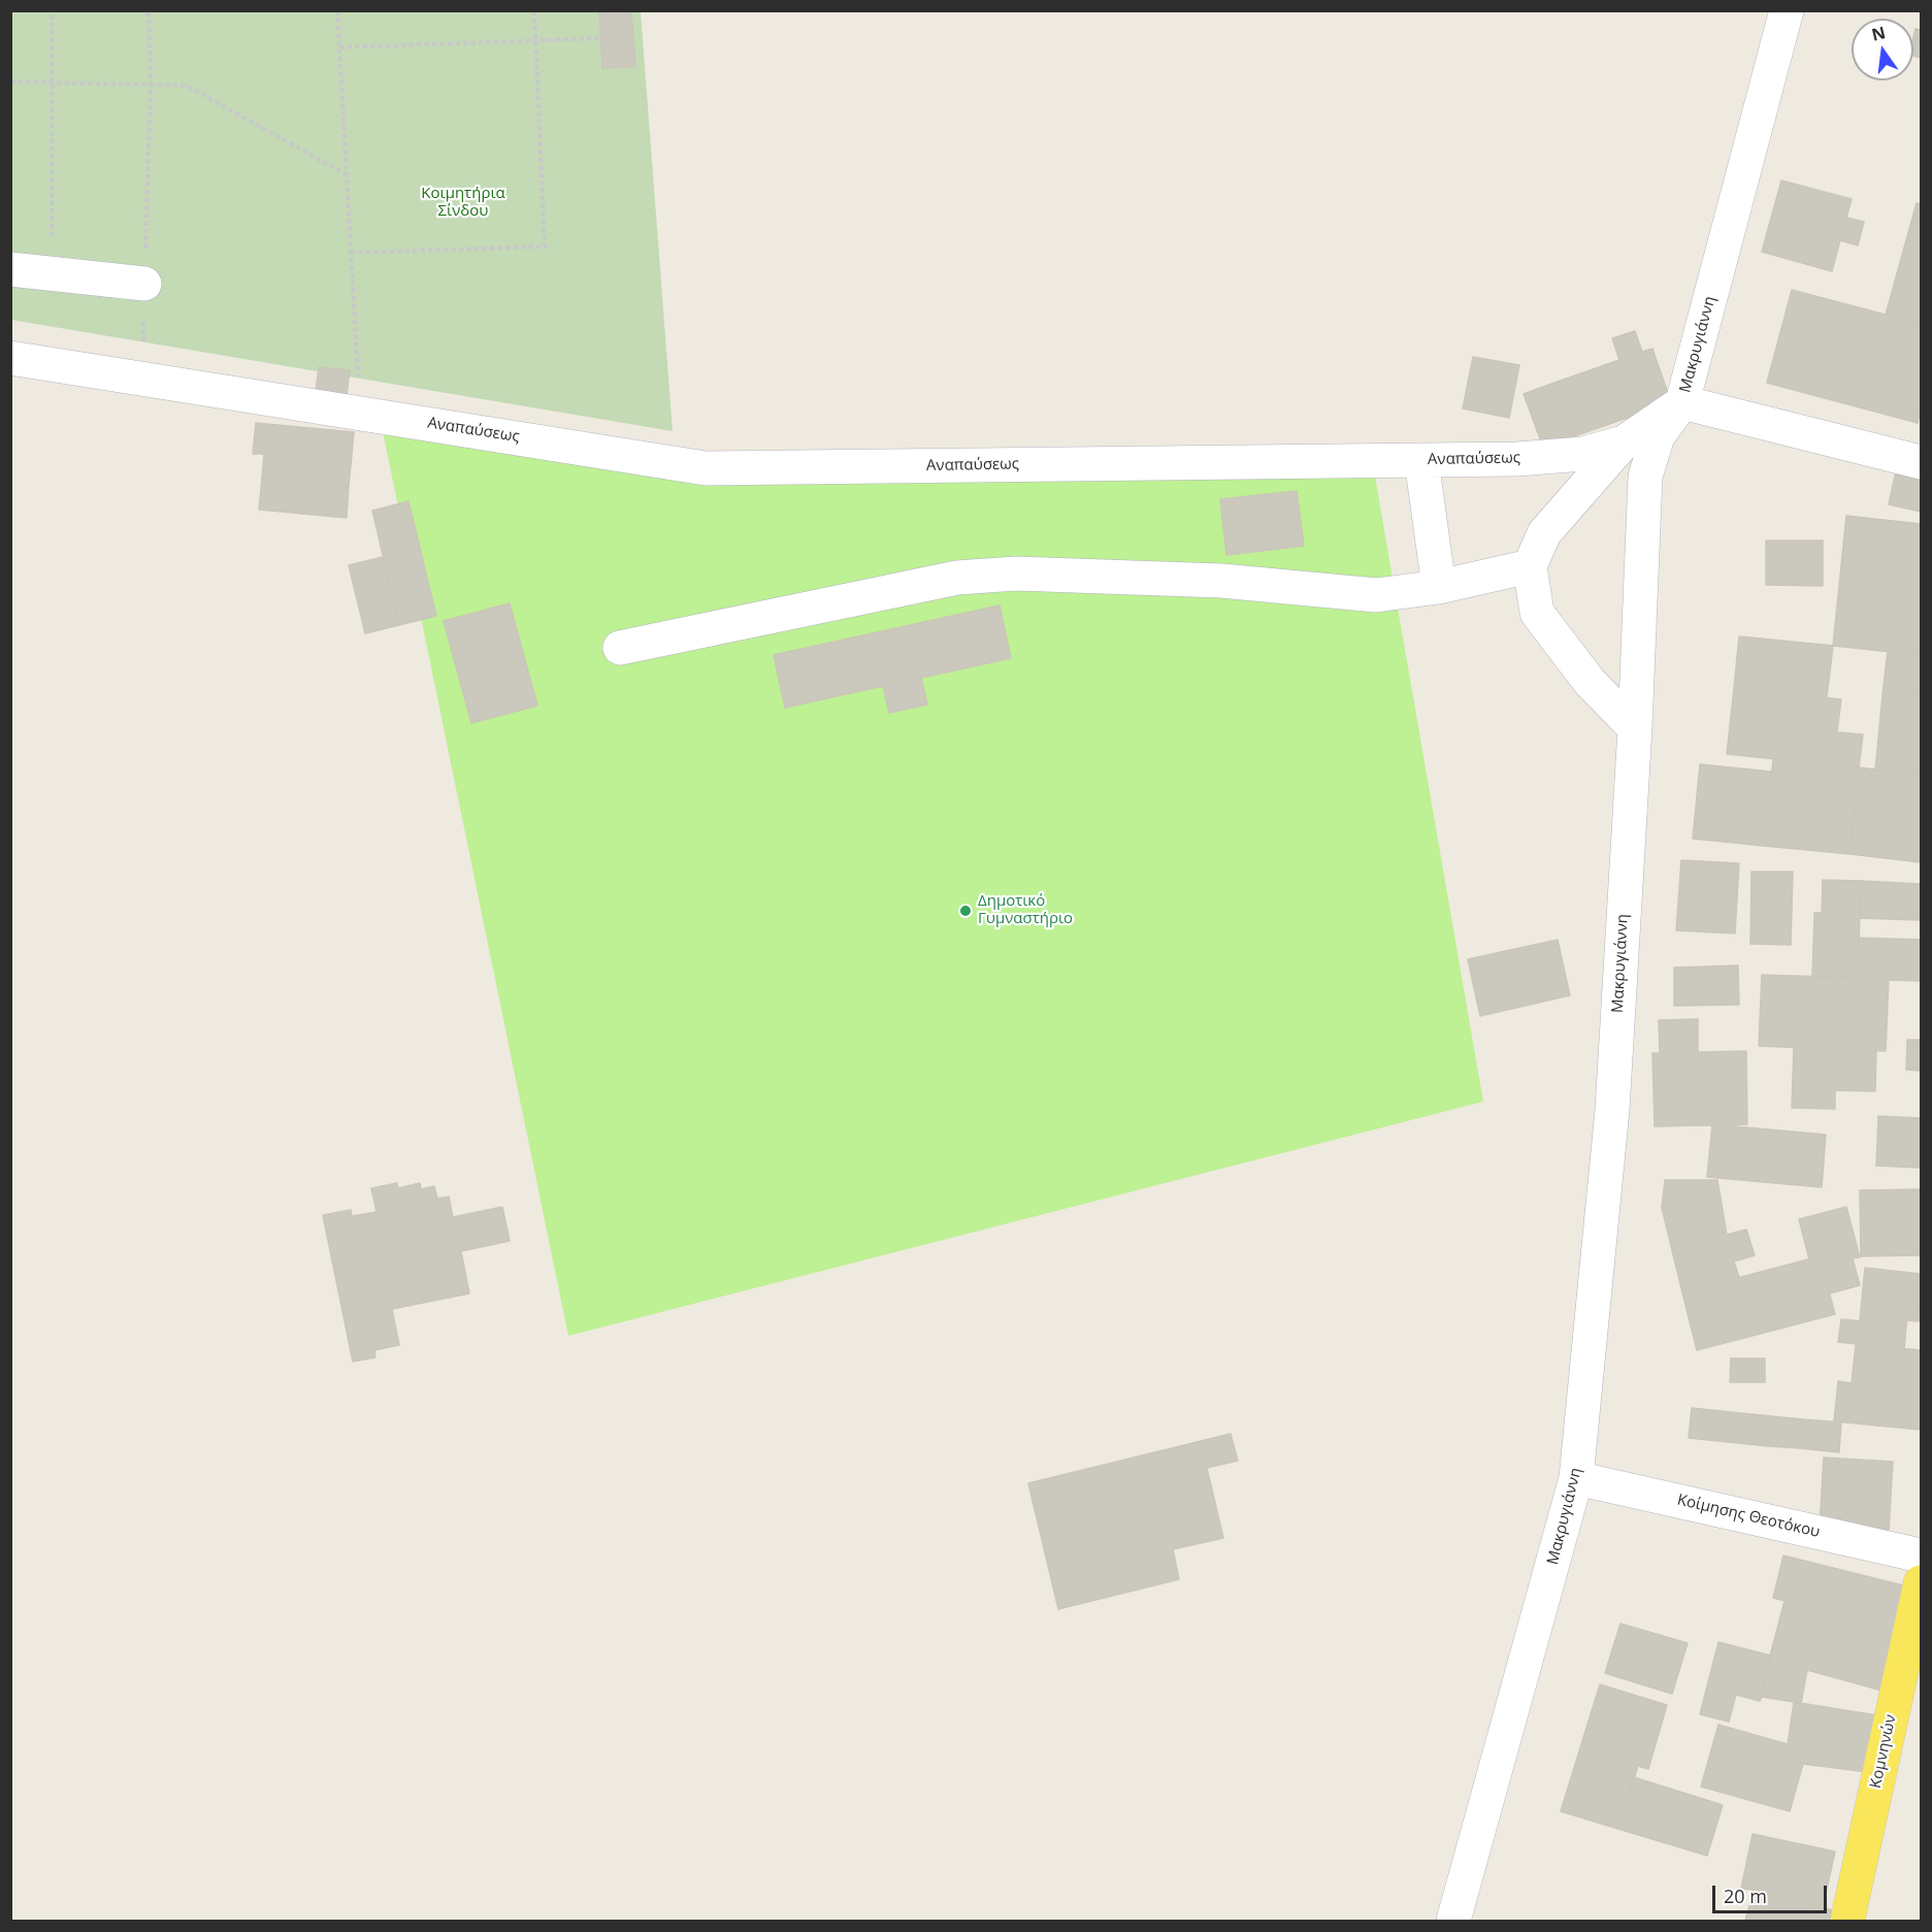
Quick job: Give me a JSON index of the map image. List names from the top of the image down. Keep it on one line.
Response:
{"streets":{"main road":["Κομνηνών"],"street":["Μακρυγιάννη","Αναπαύσεως","Κοίμησης Θεοτόκου"]},"crossings":[["Μακρυγιάννη","Αναπαύσεως"],["Μακρυγιάννη","Κοίμησης Θεοτόκου"]],"parks":["Κοιμητήρια Σίνδου"],"places":["Δημοτικό Γυμναστήριο"],"scale_bar":"20 m","north":"top"}
